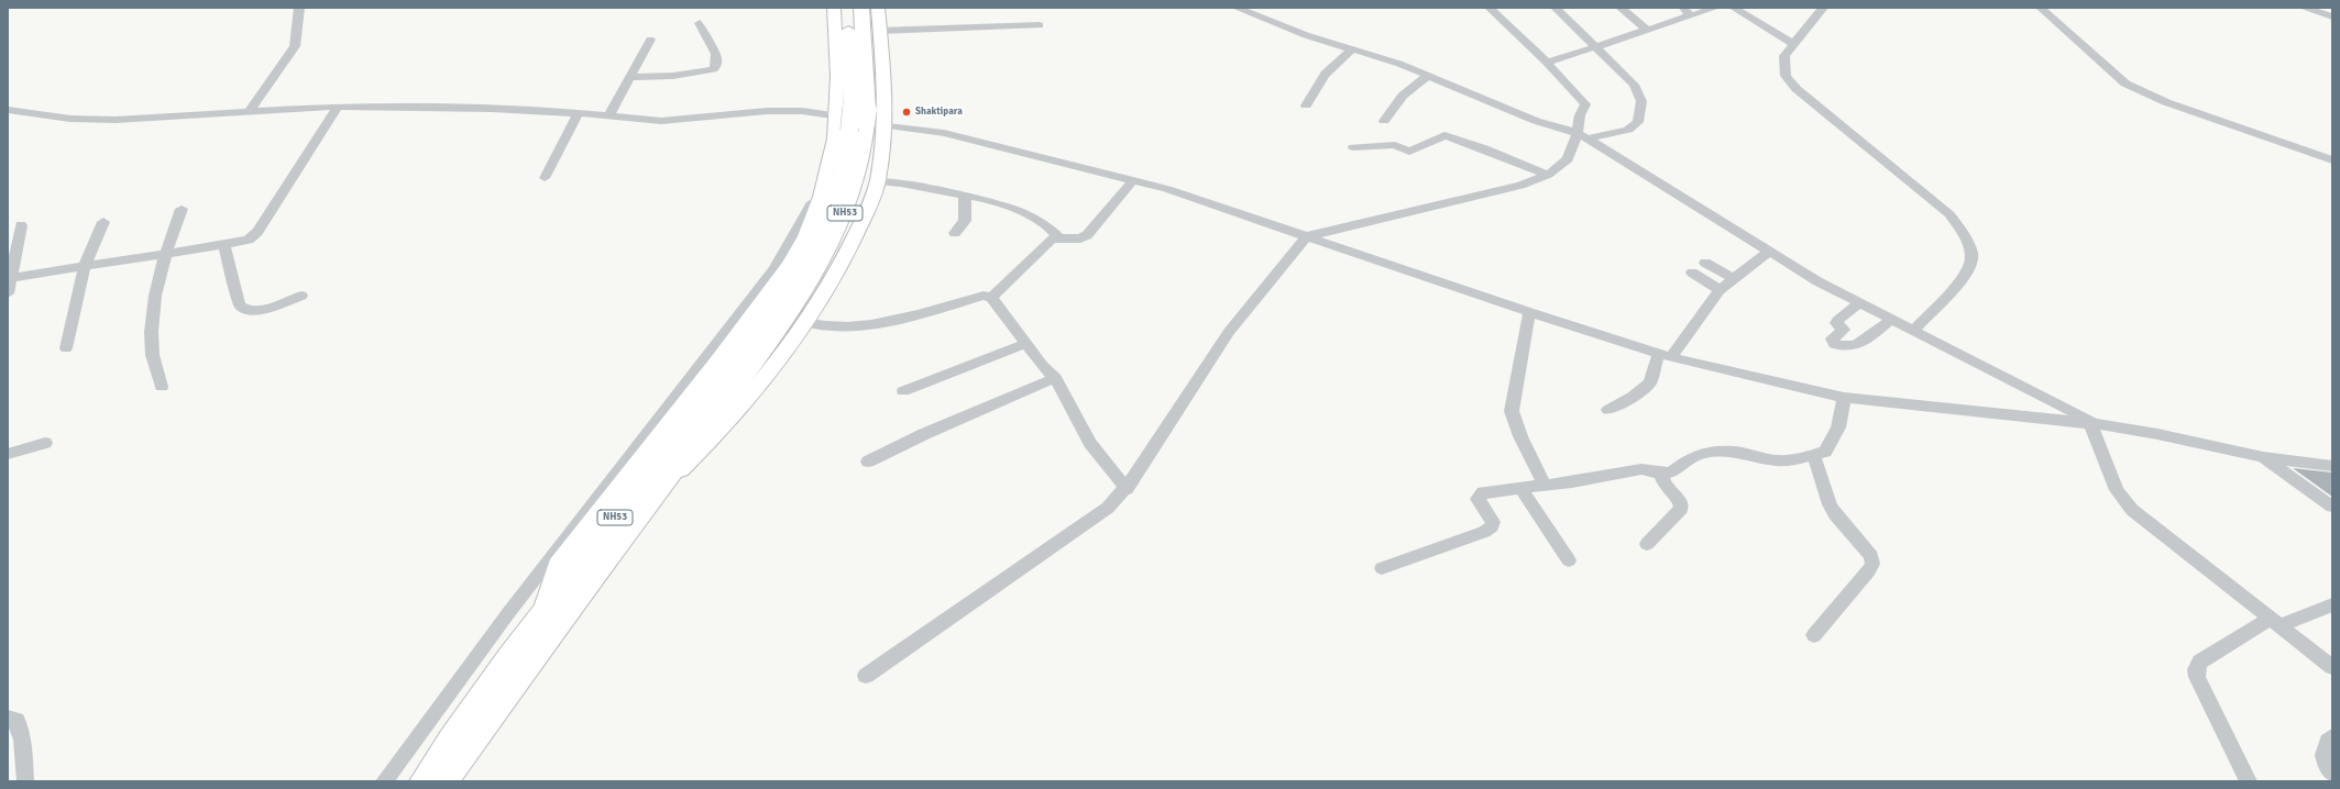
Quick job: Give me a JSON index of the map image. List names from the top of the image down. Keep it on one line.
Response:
{"streets":{"highway":["NH53"]},"places":["Shaktipara"]}
